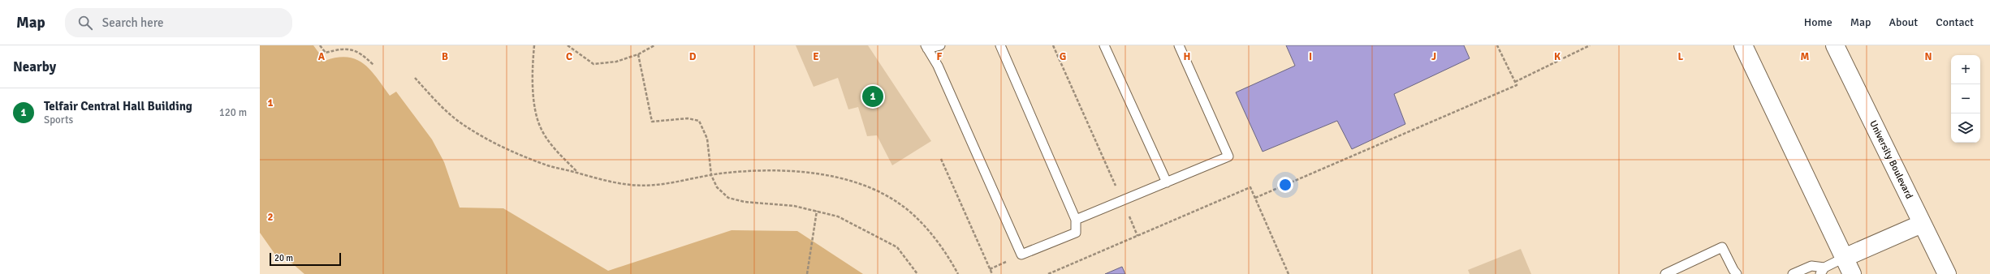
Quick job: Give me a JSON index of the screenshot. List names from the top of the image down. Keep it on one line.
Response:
{"streets":{"main road":["University Boulevard"]},"scale_bar":"20 m","page":{"header":"Map","search":"Search here","nav":["Home","Map","About","Contact"],"heading":"Nearby","map_buttons":["+","−"],"pins":"1","list":[{"mark":"1","name":"Telfair Central Hall Building","note":"Sports","value":"120 m"}],"scale":"20 m"},"grid":{"columns":["A","B","C","D","E","F","G","H","I","J","K","L","M","N"],"rows":["1","2"]}}
